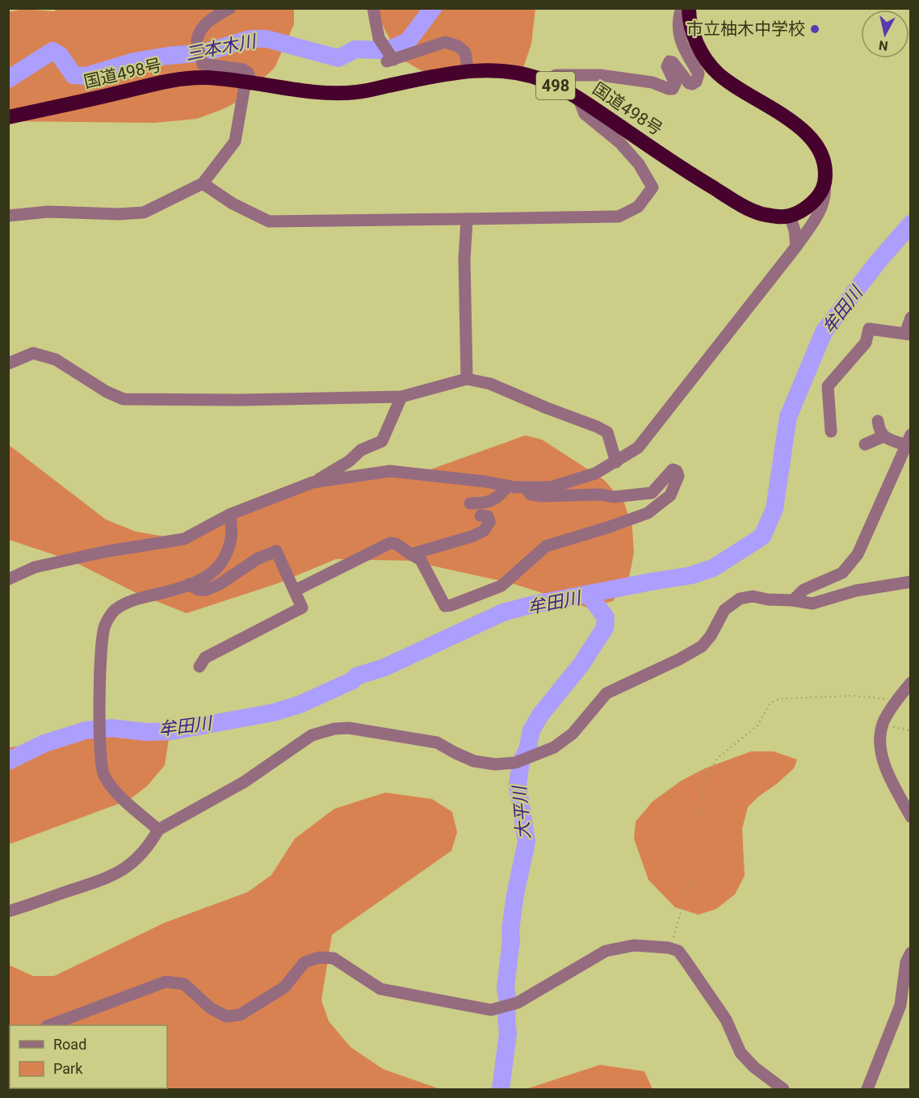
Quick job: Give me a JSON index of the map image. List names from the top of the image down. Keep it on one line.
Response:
{"streets":{"highway":["国道498号","498"]},"water":["三本木川","牟田川","大平川"],"places":["市立柚木中学校"],"legend":["Road","Park"],"north":"bottom"}
